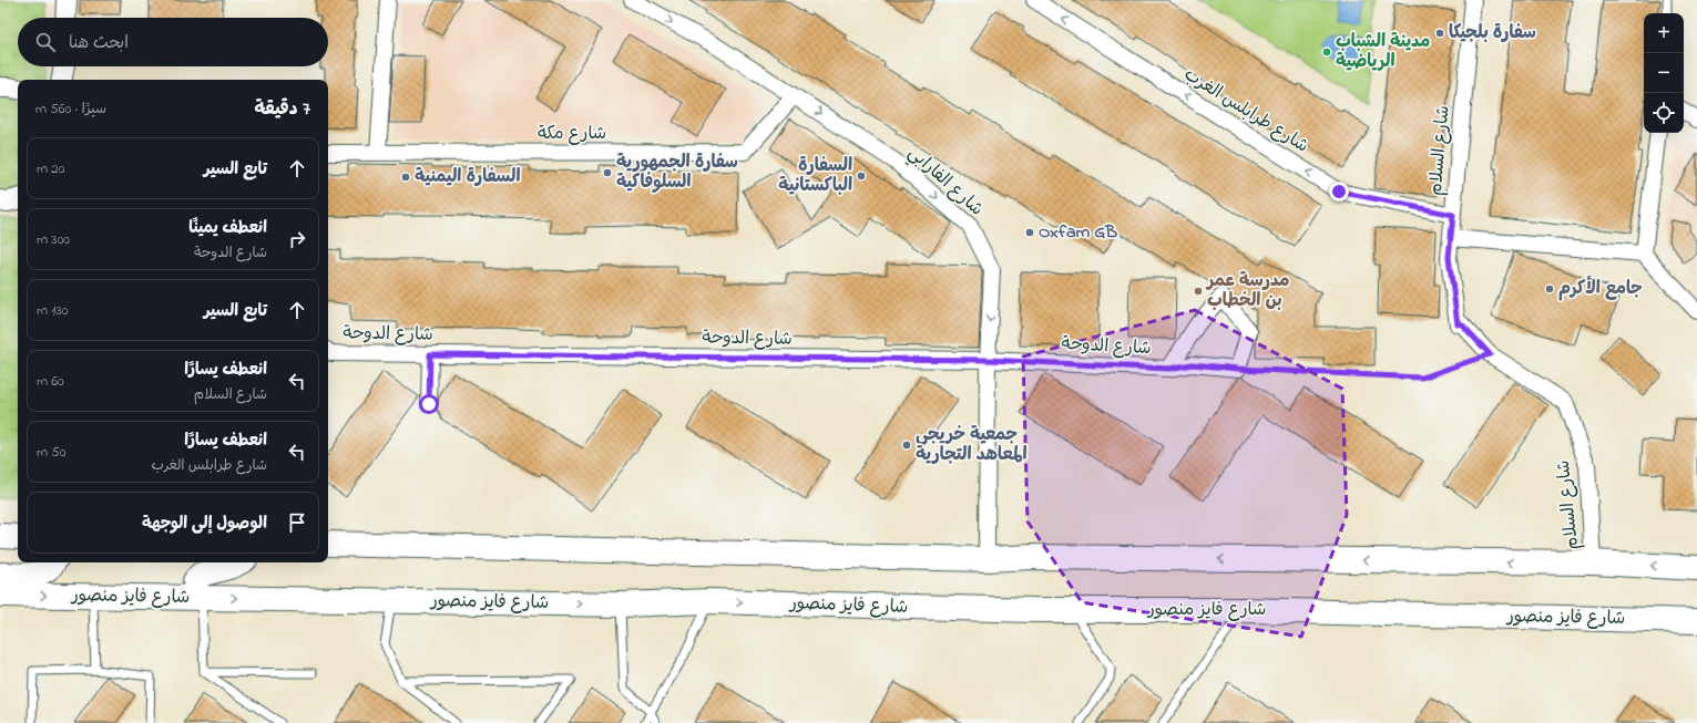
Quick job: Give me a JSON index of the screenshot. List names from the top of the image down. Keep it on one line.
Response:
{"streets":{"highway":["شارع فايز منصور"],"street":["شارع طرابلس الغرب","شارع مكة","شارع السلام","شارع الفارابي","شارع الدوحة"]},"crossings":[["شارع طرابلس الغرب","شارع السلام"],["شارع مكة","شارع الفارابي"],["شارع الفارابي","شارع الدوحة"]],"one_way":["شارع طرابلس الغرب","شارع الفارابي"],"places":["سفارة بلجيكا","مدينة الشباب الرياضية","سفارة الجمهورية السلوفاكية","السفارة الباكستانية","السفارة اليمنية","Oxfam GB","جامع الأكرم","مدرسة عمر بن الخطاب","جمعية خريجي المعاهد التجارية"],"page":{"map_buttons":["+","−"],"search":"ابحث هنا","heading":["7 دقيقة","سيرًا · 560 m"],"list":[["تابع السير","20 m"],["انعطف يمينًا","شارع الدوحة","300 m"],["تابع السير","130 m"],["انعطف يسارًا","شارع السلام","60 m"],["انعطف يسارًا","شارع طرابلس الغرب","50 m"],"الوصول إلى الوجهة"]}}
